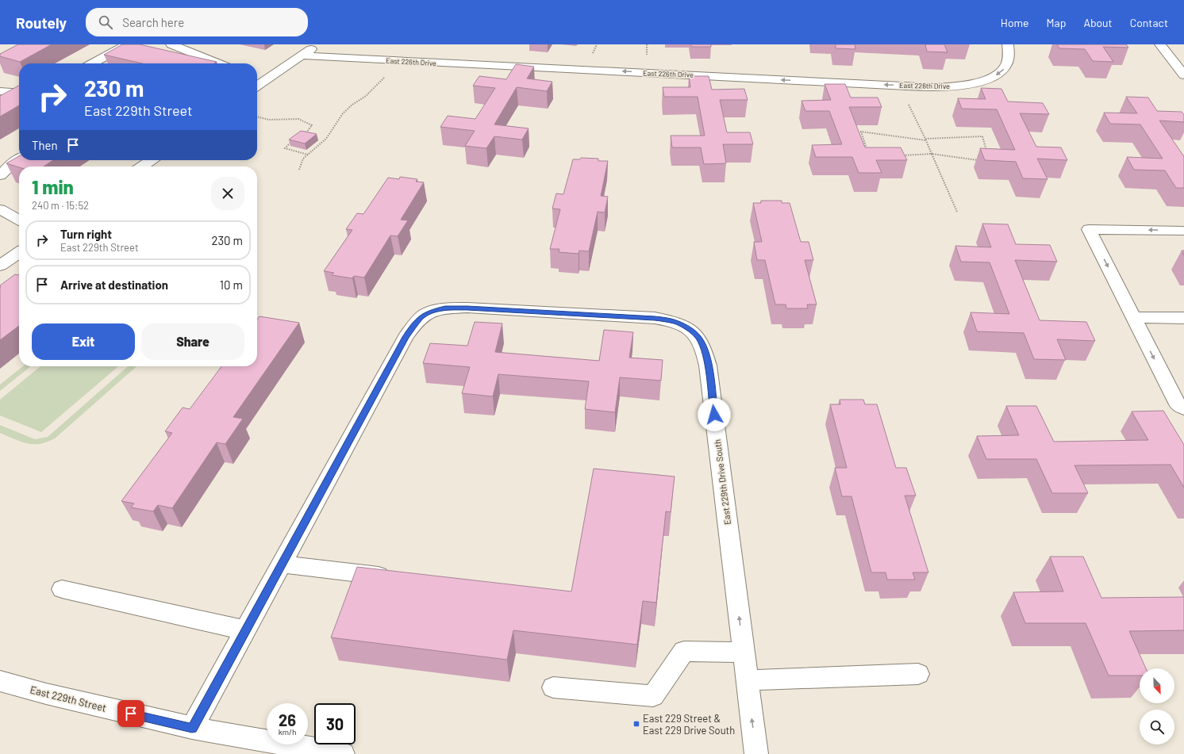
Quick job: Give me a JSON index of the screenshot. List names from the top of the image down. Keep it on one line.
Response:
{"streets":{"street":["East 226th Drive","East 229th Drive South","East 229th Street"]},"crossings":[["East 229th Drive South","East 229th Street"]],"one_way":["East 226th Drive"],"places":{"transit":["East 229 Street & East 229 Drive South"]},"north":"bottom right","page":{"header":"Routely","search":"Search here","nav":["Home","Map","About","Contact"],"turn":["230 m","East 229th Street"],"then":"Then","heading":["1 min","240 m · 15:52"],"list":[{"name":"Turn right","note":"East 229th Street","value":"230 m"},{"name":"Arrive at destination","value":"10 m"}],"buttons":["Exit","Share"],"speed":"26 km/h","limit":"30"}}
